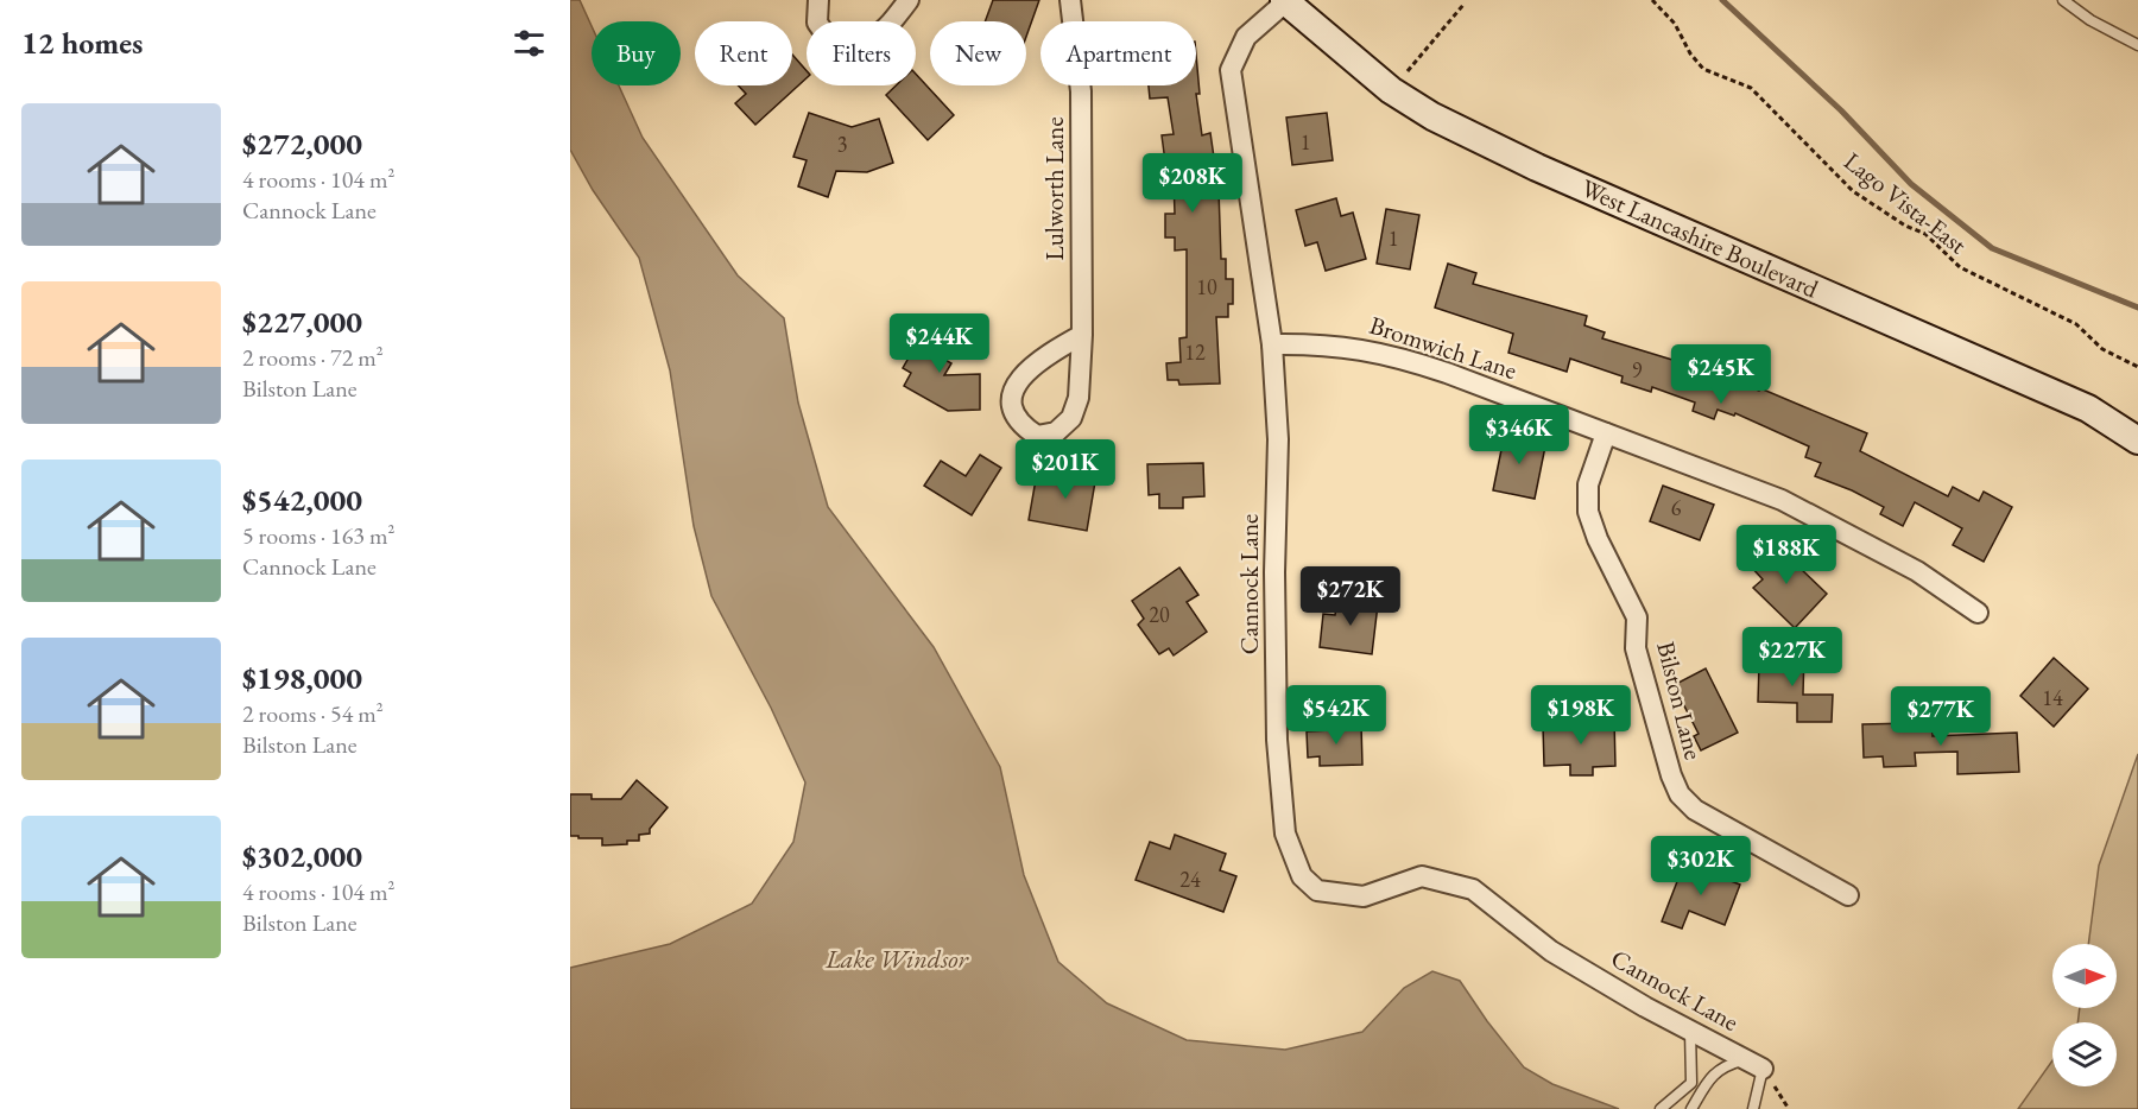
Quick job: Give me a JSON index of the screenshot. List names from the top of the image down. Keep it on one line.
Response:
{"streets":{"main road":["West Lancashire Boulevard"],"street":["Lulworth Lane","Bromwich Lane","Cannock Lane","Bilston Lane"],"path":["Lago Vista-East"]},"crossings":[["West Lancashire Boulevard","Cannock Lane"],["Bromwich Lane","Cannock Lane"],["Bromwich Lane","Bilston Lane"]],"water":["Lake Windsor"],"house_numbers":["1","3","1","10","12","9","6","20","14","24"],"north":"right","page":{"heading":"12 homes","chip":["Buy","Rent","Filters","New","Apartment"],"list":[{"name":"$272,000","note":"4 rooms · 104 m² · Cannock Lane"},{"name":"$227,000","note":"2 rooms · 72 m² · Bilston Lane"},{"name":"$542,000","note":"5 rooms · 163 m² · Cannock Lane"},{"name":"$198,000","note":"2 rooms · 54 m² · Bilston Lane"},{"name":"$302,000","note":"4 rooms · 104 m² · Bilston Lane"}],"price":["$208K","$244K","$245K","$346K","$201K","$188K","$272K","$227K","$542K","$198K","$277K","$302K"]}}
